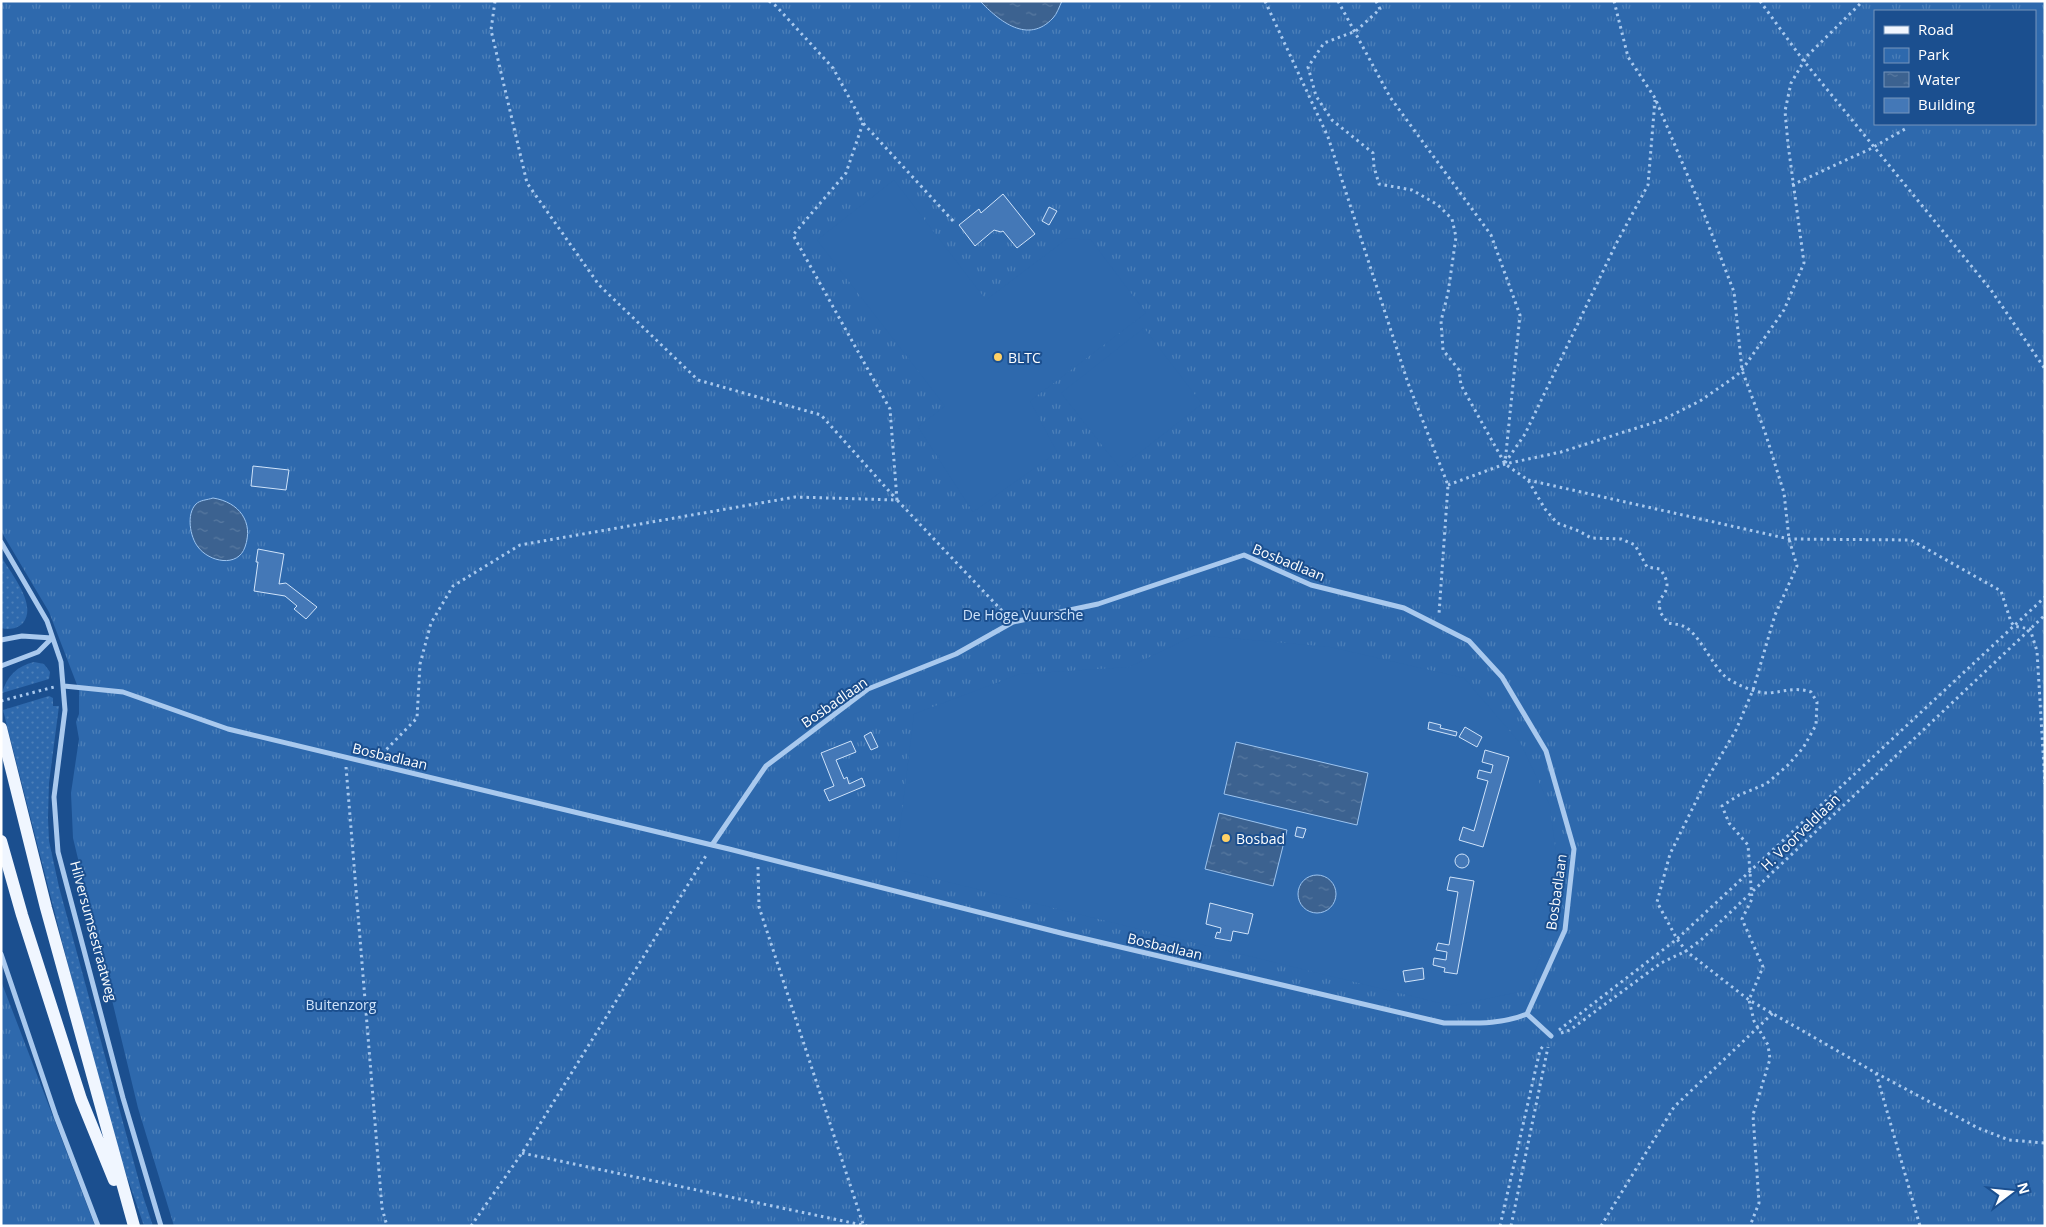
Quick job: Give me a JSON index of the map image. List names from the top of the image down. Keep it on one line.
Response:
{"streets":{"street":["Bosbadlaan","Hilversumsestraatweg"],"path":["H. Voorveldlaan"]},"crossings":[["Bosbadlaan","Hilversumsestraatweg"]],"parks":["De Hoge Vuursche","Buitenzorg"],"places":["BLTC","Bosbad"],"legend":["Road","Park","Water","Building"],"north":"right"}
